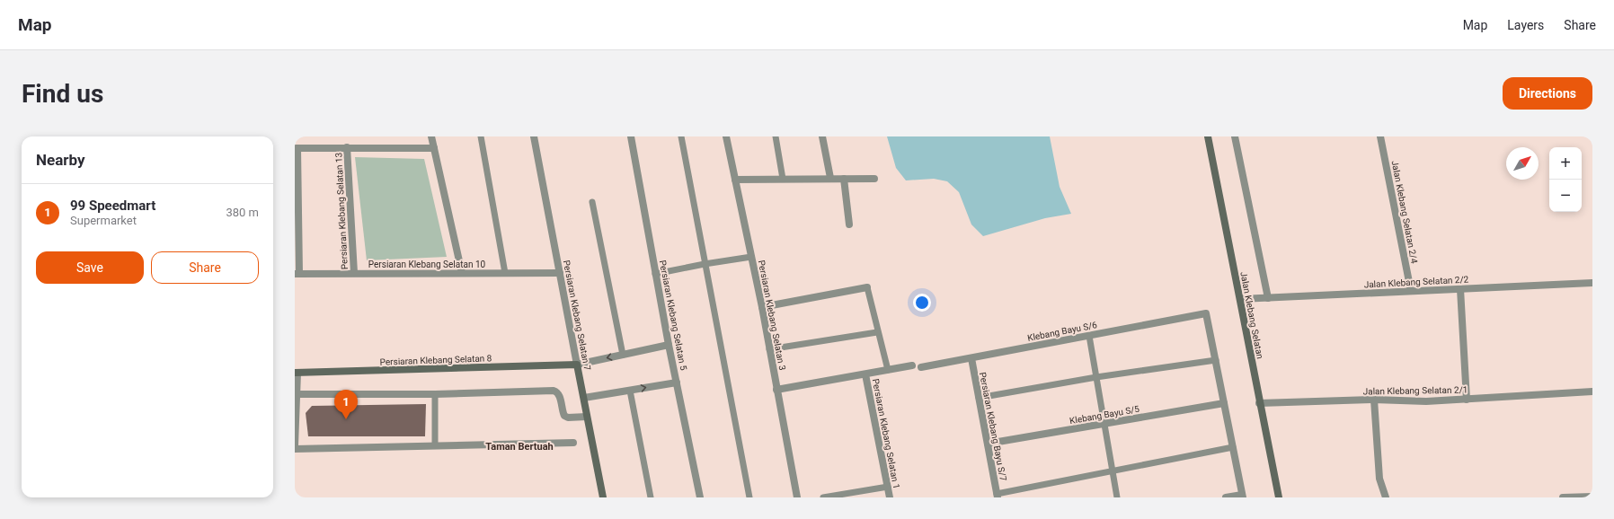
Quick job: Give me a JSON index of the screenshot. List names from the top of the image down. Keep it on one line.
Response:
{"streets":{"street":["Persiaran Klebang Selatan 13","Jalan Klebang Selatan 2/4","Persiaran Klebang Selatan 10","Jalan Klebang Selatan 2/2","Persiaran Klebang Selatan 7","Persiaran Klebang Selatan 5","Persiaran Klebang Selatan 3","Jalan Klebang Selatan","Klebang Bayu S/6","Persiaran Klebang Selatan 8","Jalan Klebang Selatan 2/1","Klebang Bayu S/5","Persiaran Klebang Bayu S/7","Persiaran Klebang Selatan 1"]},"crossings":[["Persiaran Klebang Selatan 13","Persiaran Klebang Selatan 10"],["Jalan Klebang Selatan 2/4","Jalan Klebang Selatan 2/2"],["Persiaran Klebang Selatan 10","Persiaran Klebang Selatan 7"],["Jalan Klebang Selatan 2/2","Jalan Klebang Selatan"],["Persiaran Klebang Selatan 7","Persiaran Klebang Selatan 8"],["Jalan Klebang Selatan","Jalan Klebang Selatan 2/1"],["Klebang Bayu S/6","Persiaran Klebang Bayu S/7"],["Klebang Bayu S/5","Persiaran Klebang Bayu S/7"]],"districts":["Taman Bertuah"],"north":"top right","page":{"header":"Map","nav":["Map","Layers","Share"],"buttons":["Directions",["Save","Share"]],"title":"Find us","heading":"Nearby","map_buttons":["+","−"],"list":[{"mark":"1","name":"99 Speedmart","note":"Supermarket","value":"380 m"}],"pins":"1"}}
